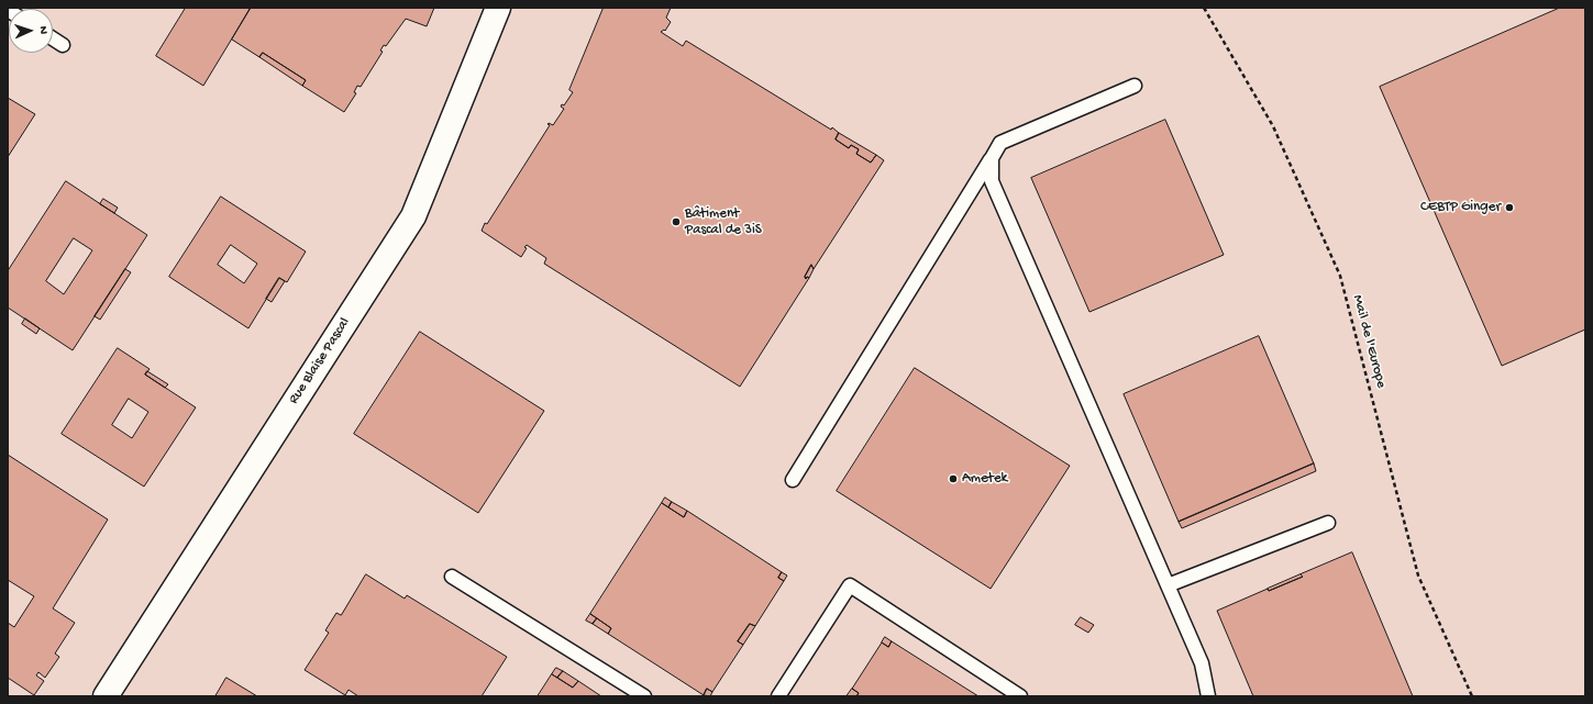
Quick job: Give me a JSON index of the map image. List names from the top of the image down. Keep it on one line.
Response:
{"streets":{"street":["Rue Blaise Pascal"],"path":["Mail de l'Europe"]},"places":["CEBTP Ginger","Bâtiment Pascal de 3iS","Ametek"],"north":"right"}
